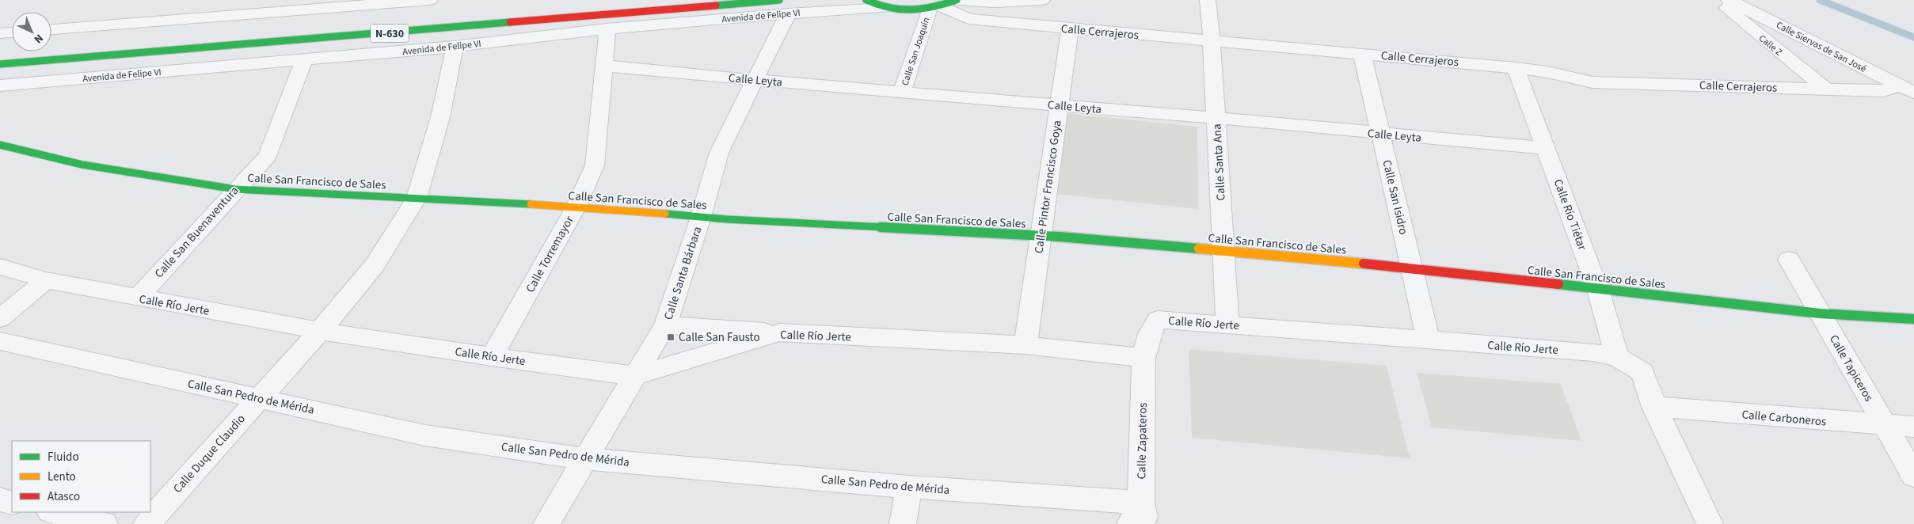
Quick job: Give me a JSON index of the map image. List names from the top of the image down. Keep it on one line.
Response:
{"streets":{"main road":["Avenida de Felipe VI","N-630","Calle San Francisco de Sales"],"street":["Calle Cerrajeros","Calle Z","Calle Siervas de San José","Calle San Joaquín","Calle Leyta","Calle Santa Ana","Calle Pintor Francisco Goya","Calle San Isidro","Calle Río Tiétar","Calle San Buenaventura","Calle Torremayor","Calle Santa Bárbara","Calle Río Jerte","Calle Tapiceros","Calle San Pedro de Mérida","Calle Carboneros","Calle Zapateros","Calle Duque Claudio"]},"crossings":[["Avenida de Felipe VI","Calle San Buenaventura"],["Avenida de Felipe VI","Calle Torremayor"],["Avenida de Felipe VI","Calle Santa Bárbara"],["Avenida de Felipe VI","Calle Duque Claudio"],["Calle Cerrajeros","Calle Z"],["Calle Cerrajeros","Calle Siervas de San José"],["Calle Cerrajeros","Calle San Joaquín"],["Calle Cerrajeros","Calle Santa Ana"],["Calle Cerrajeros","Calle Pintor Francisco Goya"],["Calle Cerrajeros","Calle San Isidro"],["Calle Cerrajeros","Calle Río Tiétar"],["Calle San Joaquín","Calle Leyta"],["Calle Leyta","Calle Santa Ana"],["Calle Leyta","Calle Pintor Francisco Goya"],["Calle Leyta","Calle San Isidro"],["Calle Leyta","Calle Río Tiétar"],["Calle Leyta","Calle Torremayor"],["Calle Leyta","Calle Santa Bárbara"],["Calle Santa Ana","Calle San Francisco de Sales"],["Calle Santa Ana","Calle Río Jerte"],["Calle San Francisco de Sales","Calle Pintor Francisco Goya"],["Calle San Francisco de Sales","Calle San Isidro"],["Calle San Francisco de Sales","Calle Río Tiétar"],["Calle San Francisco de Sales","Calle San Buenaventura"],["Calle San Francisco de Sales","Calle Torremayor"],["Calle San Francisco de Sales","Calle Santa Bárbara"],["Calle San Francisco de Sales","Calle Tapiceros"],["Calle San Francisco de Sales","Calle Duque Claudio"],["Calle Pintor Francisco Goya","Calle Río Jerte"],["Calle San Isidro","Calle Río Jerte"],["Calle Río Tiétar","Calle Río Jerte"],["Calle San Buenaventura","Calle Río Jerte"],["Calle Torremayor","Calle Río Jerte"],["Calle Santa Bárbara","Calle Río Jerte"],["Calle Río Jerte","Calle Zapateros"],["Calle Río Jerte","Calle Duque Claudio"],["Calle Tapiceros","Calle Carboneros"],["Calle San Pedro de Mérida","Calle Zapateros"],["Calle San Pedro de Mérida","Calle Duque Claudio"]],"places":{"transit":["Calle San Fausto"]},"legend":["Fluido","Lento","Atasco"],"north":"bottom right"}
